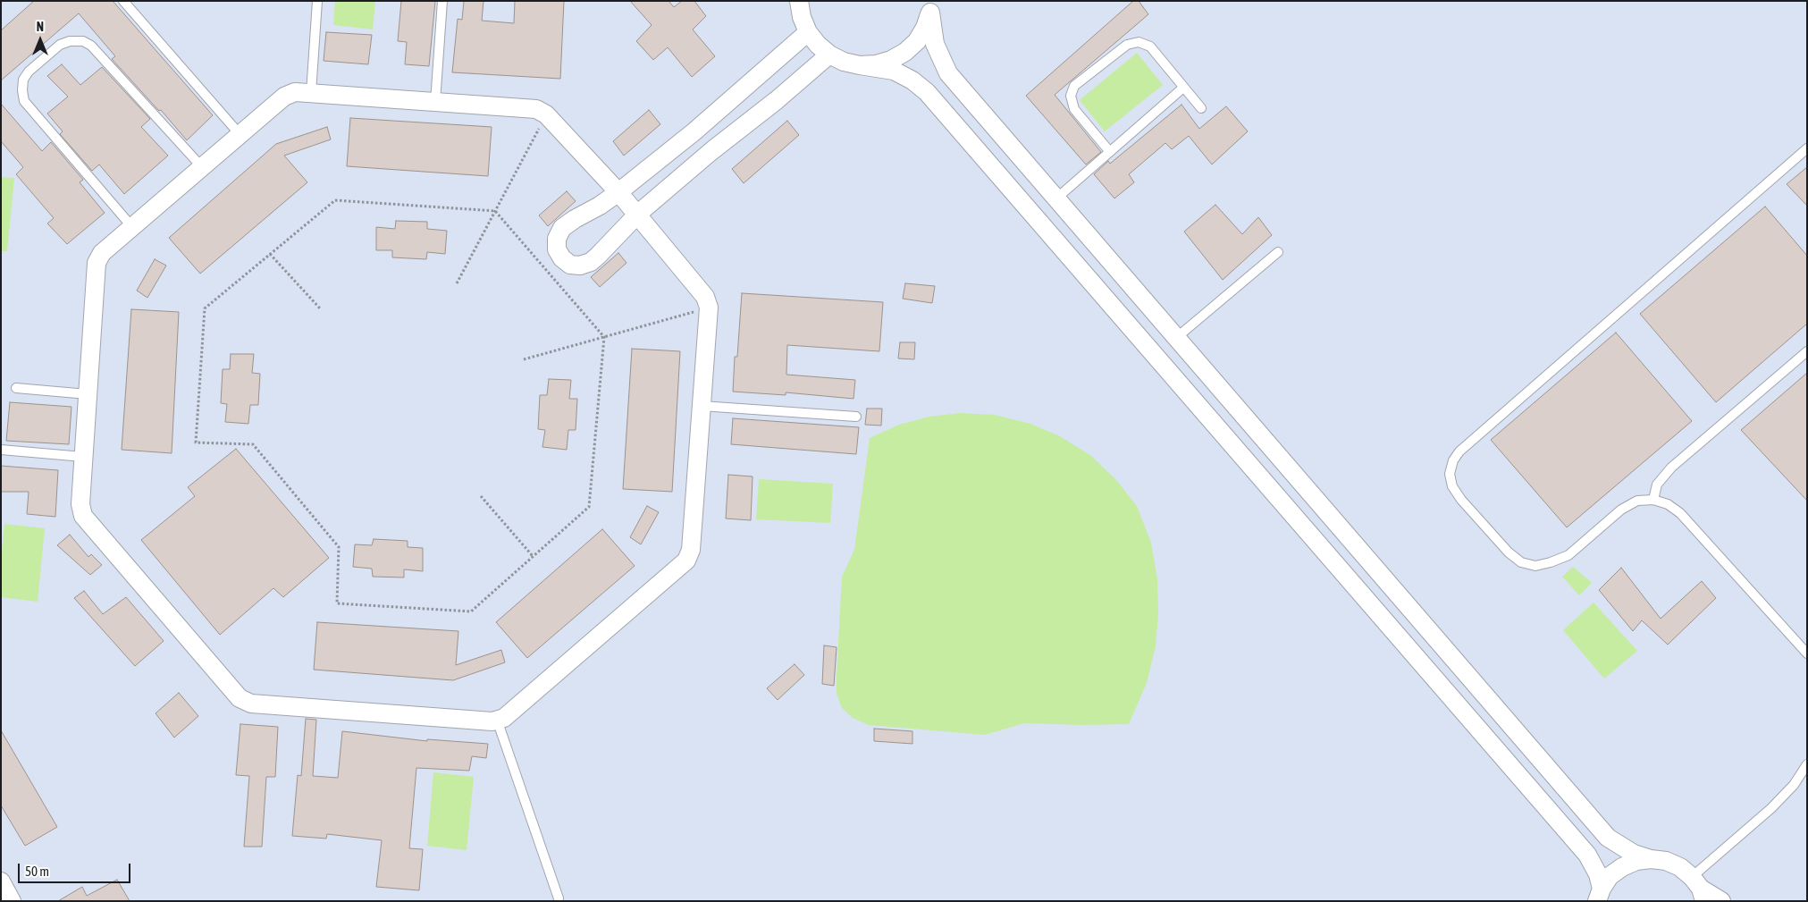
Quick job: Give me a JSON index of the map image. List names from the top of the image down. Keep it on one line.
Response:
{"scale_bar":"50 m","north":"top"}
